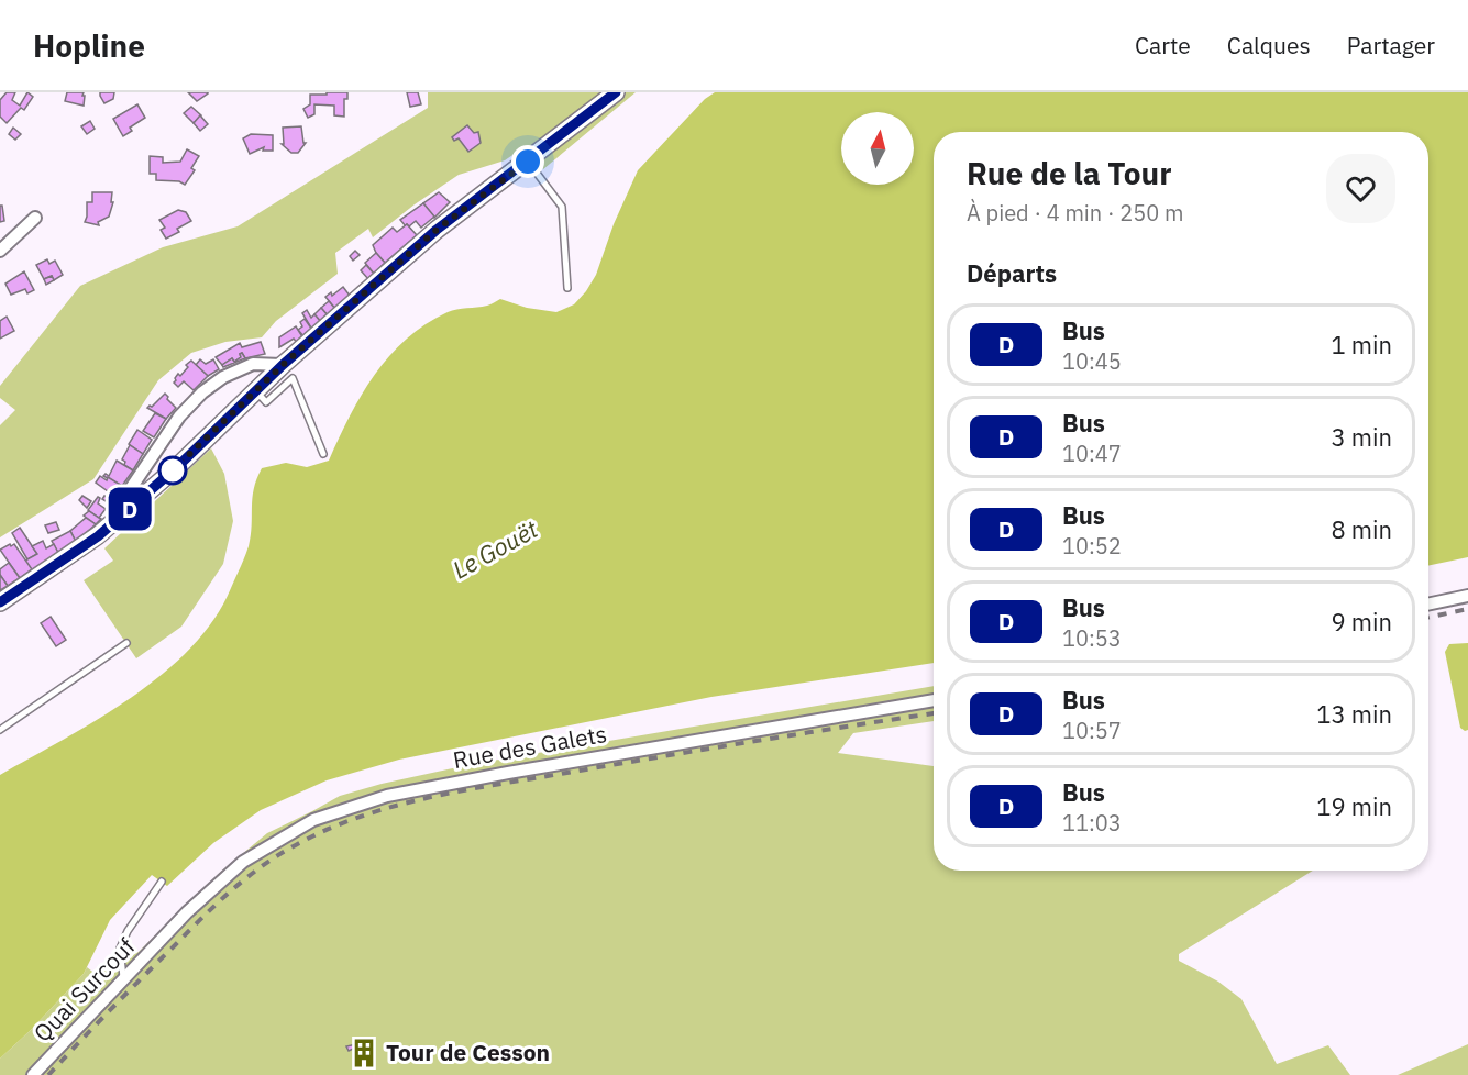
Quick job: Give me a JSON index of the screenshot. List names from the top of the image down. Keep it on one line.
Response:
{"streets":{"street":["Rue des Galets","Quai Surcouf"]},"crossings":[["Rue des Galets","Quai Surcouf"]],"water":["Le Gouët"],"places":{"building":["Tour de Cesson"]},"lines":["bus line D"],"north":"top","page":{"header":"Hopline","nav":["Carte","Calques","Partager"],"on_map":"D","heading":[["Rue de la Tour","À pied · 4 min · 250 m"],"Départs"],"list":[{"mark":"D","name":"Bus","note":"10:45","value":"1 min"},{"mark":"D","name":"Bus","note":"10:47","value":"3 min"},{"mark":"D","name":"Bus","note":"10:52","value":"8 min"},{"mark":"D","name":"Bus","note":"10:53","value":"9 min"},{"mark":"D","name":"Bus","note":"10:57","value":"13 min"},{"mark":"D","name":"Bus","note":"11:03","value":"19 min"}]}}
